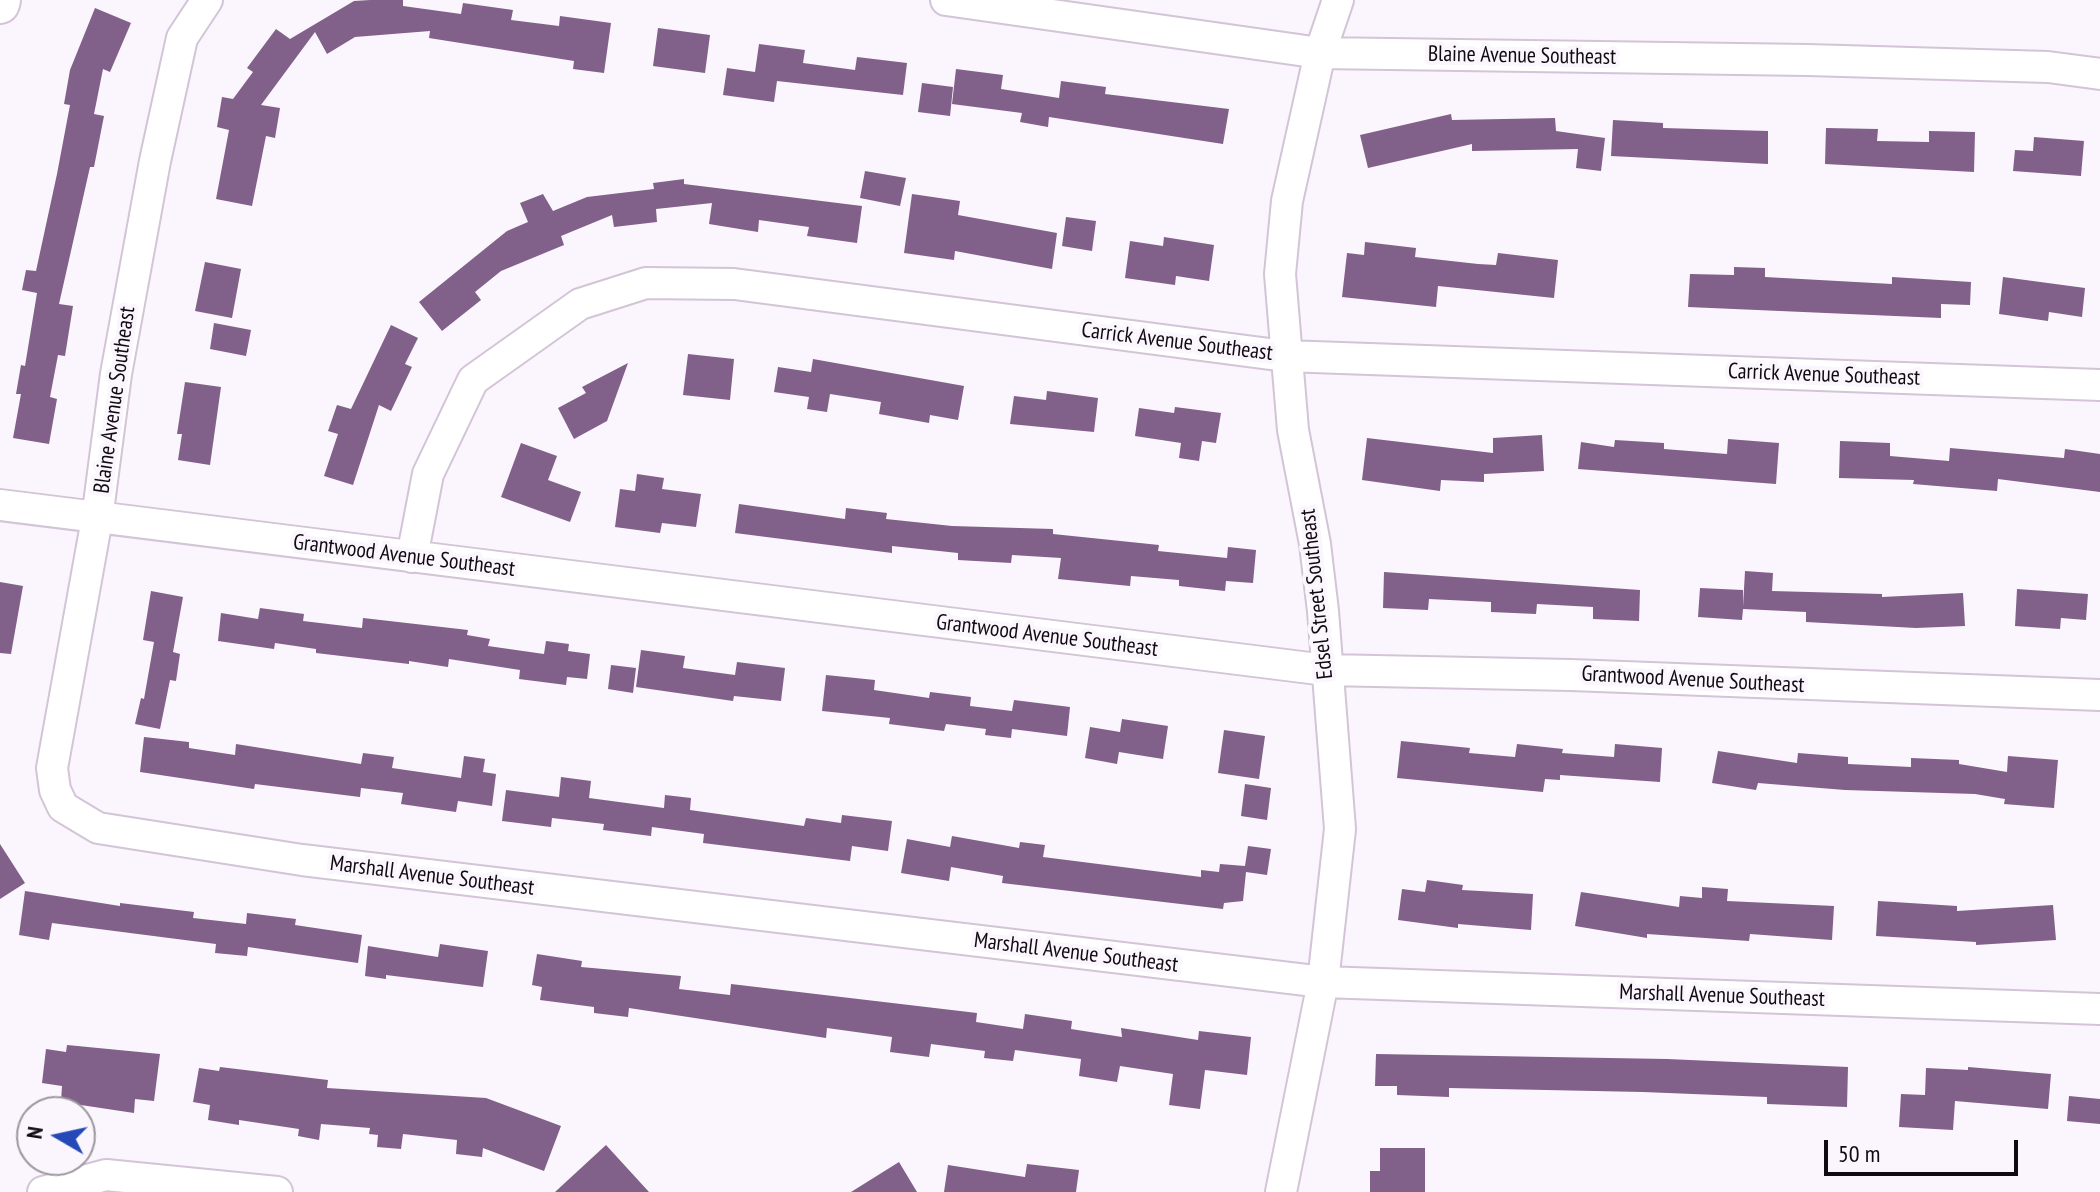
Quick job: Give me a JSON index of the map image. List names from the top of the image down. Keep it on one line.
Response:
{"streets":{"street":["Blaine Avenue Southeast","Carrick Avenue Southeast","Grantwood Avenue Southeast","Edsel Street Southeast","Marshall Avenue Southeast"]},"crossings":[["Blaine Avenue Southeast","Grantwood Avenue Southeast"],["Blaine Avenue Southeast","Edsel Street Southeast"],["Blaine Avenue Southeast","Marshall Avenue Southeast"],["Carrick Avenue Southeast","Grantwood Avenue Southeast"],["Carrick Avenue Southeast","Edsel Street Southeast"],["Grantwood Avenue Southeast","Edsel Street Southeast"],["Edsel Street Southeast","Marshall Avenue Southeast"]],"scale_bar":"50 m","north":"left"}
